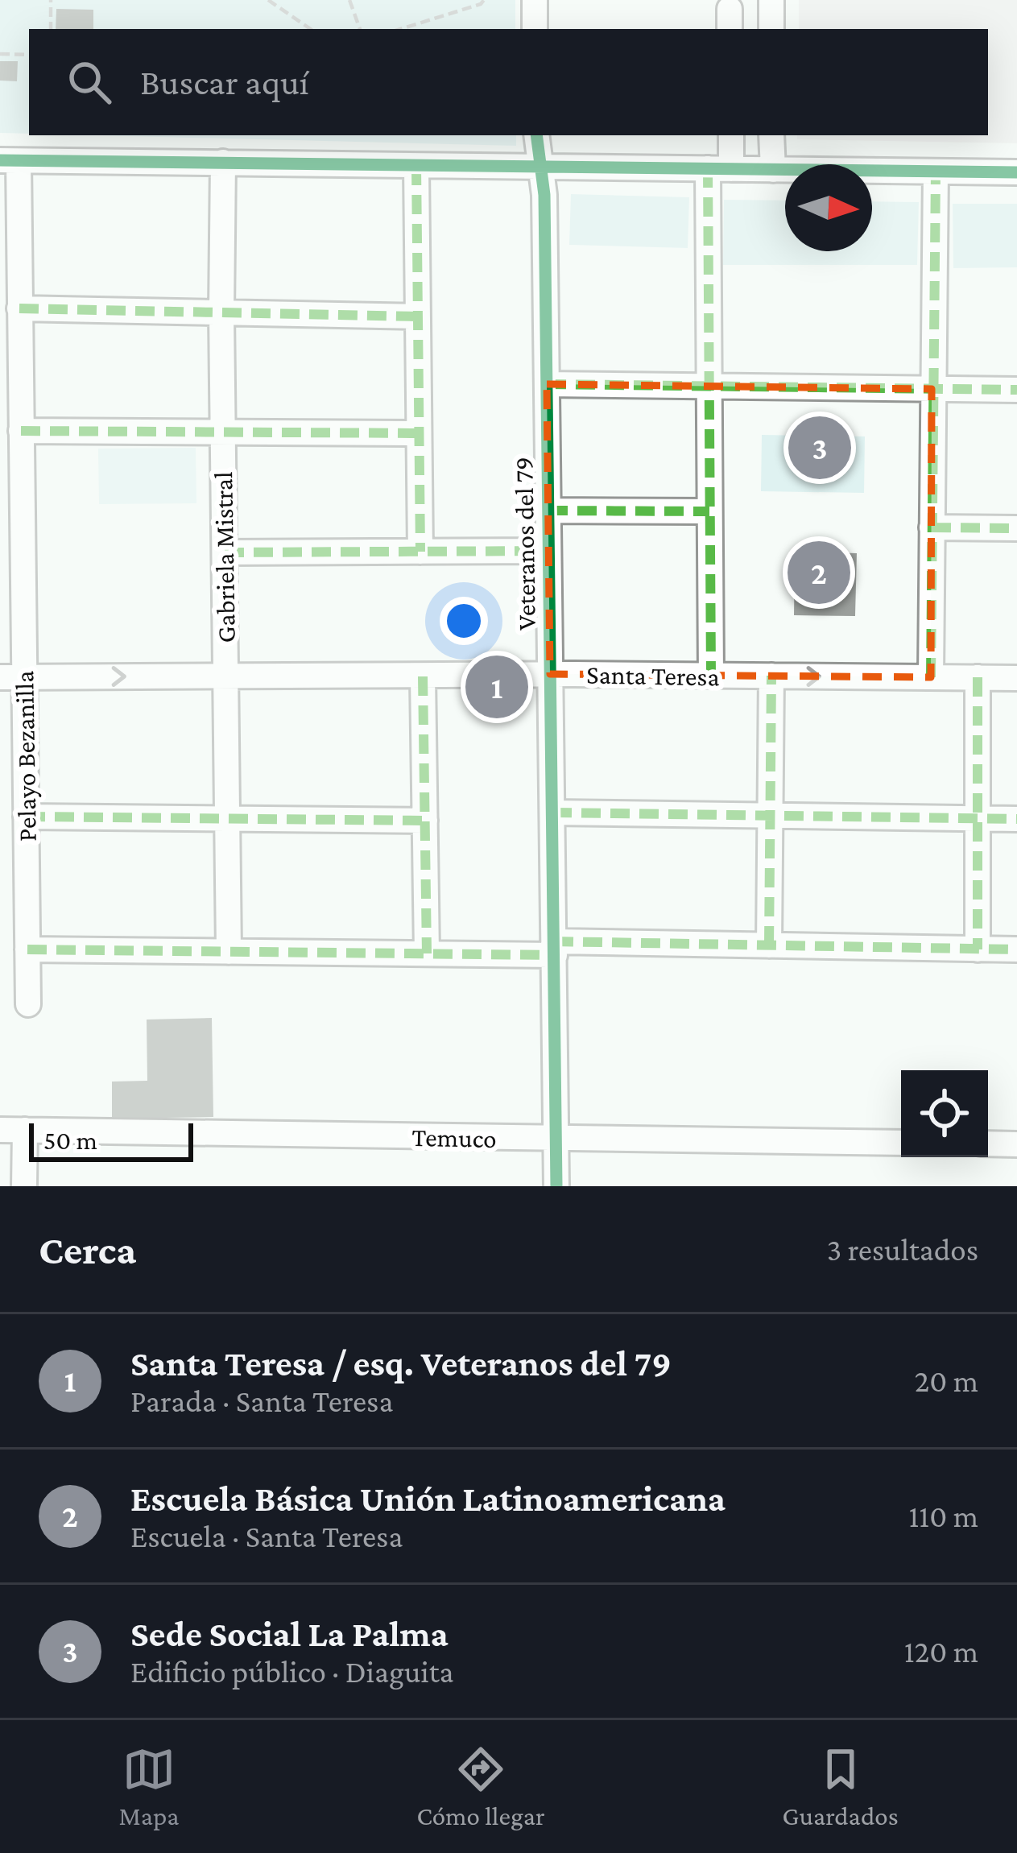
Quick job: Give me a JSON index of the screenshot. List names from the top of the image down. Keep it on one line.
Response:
{"streets":{"street":["Veteranos del 79","Gabriela Mistral","Santa Teresa","Pelayo Bezanilla","Temuco"]},"crossings":[["Veteranos del 79","Santa Teresa"],["Veteranos del 79","Temuco"],["Gabriela Mistral","Santa Teresa"],["Santa Teresa","Pelayo Bezanilla"]],"scale_bar":"50 m","north":"right","page":{"search":"Buscar aquí","pins":["3","2","1"],"scale":"50 m","heading":["Cerca","3 resultados"],"list":[{"mark":"1","name":"Santa Teresa / esq. Veteranos del 79","note":"Parada · Santa Teresa","value":"20 m"},{"mark":"2","name":"Escuela Básica Unión Latinoamericana","note":"Escuela · Santa Teresa","value":"110 m"},{"mark":"3","name":"Sede Social La Palma","note":"Edificio público · Diaguita","value":"120 m"}],"nav":["Mapa","Cómo llegar","Guardados"]}}
